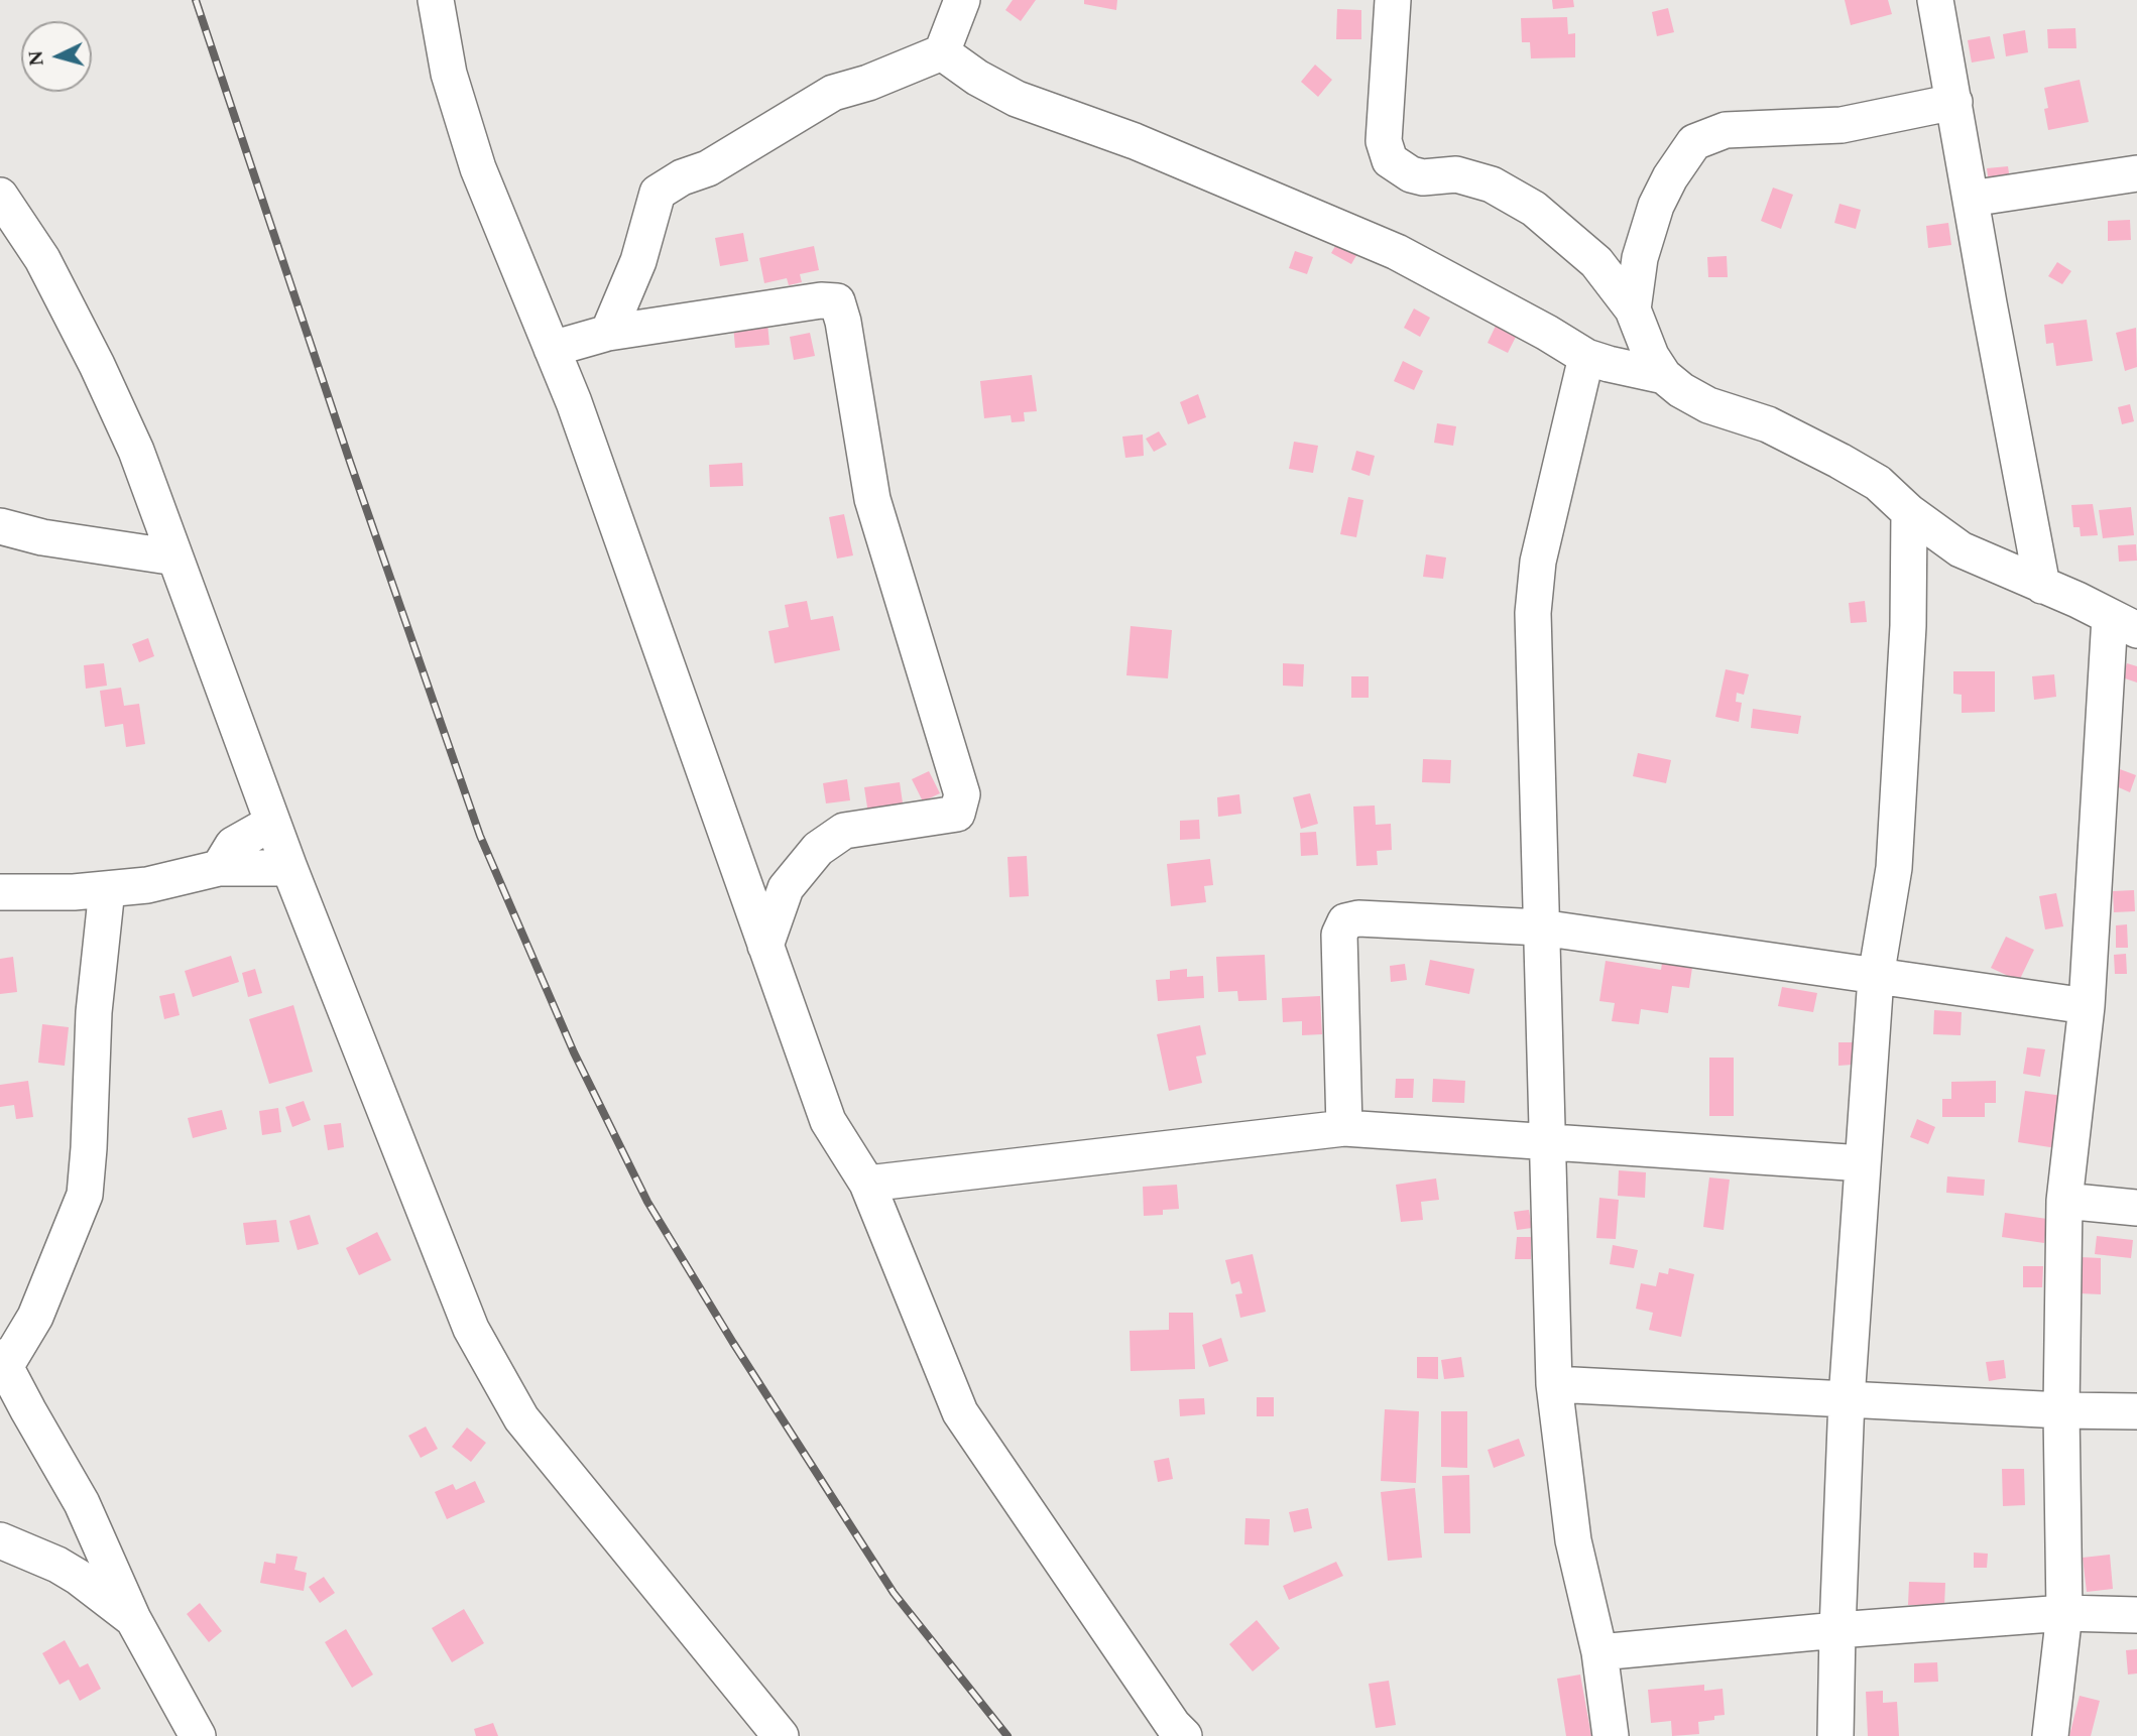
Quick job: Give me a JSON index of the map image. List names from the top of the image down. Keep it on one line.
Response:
{"north":"left"}
